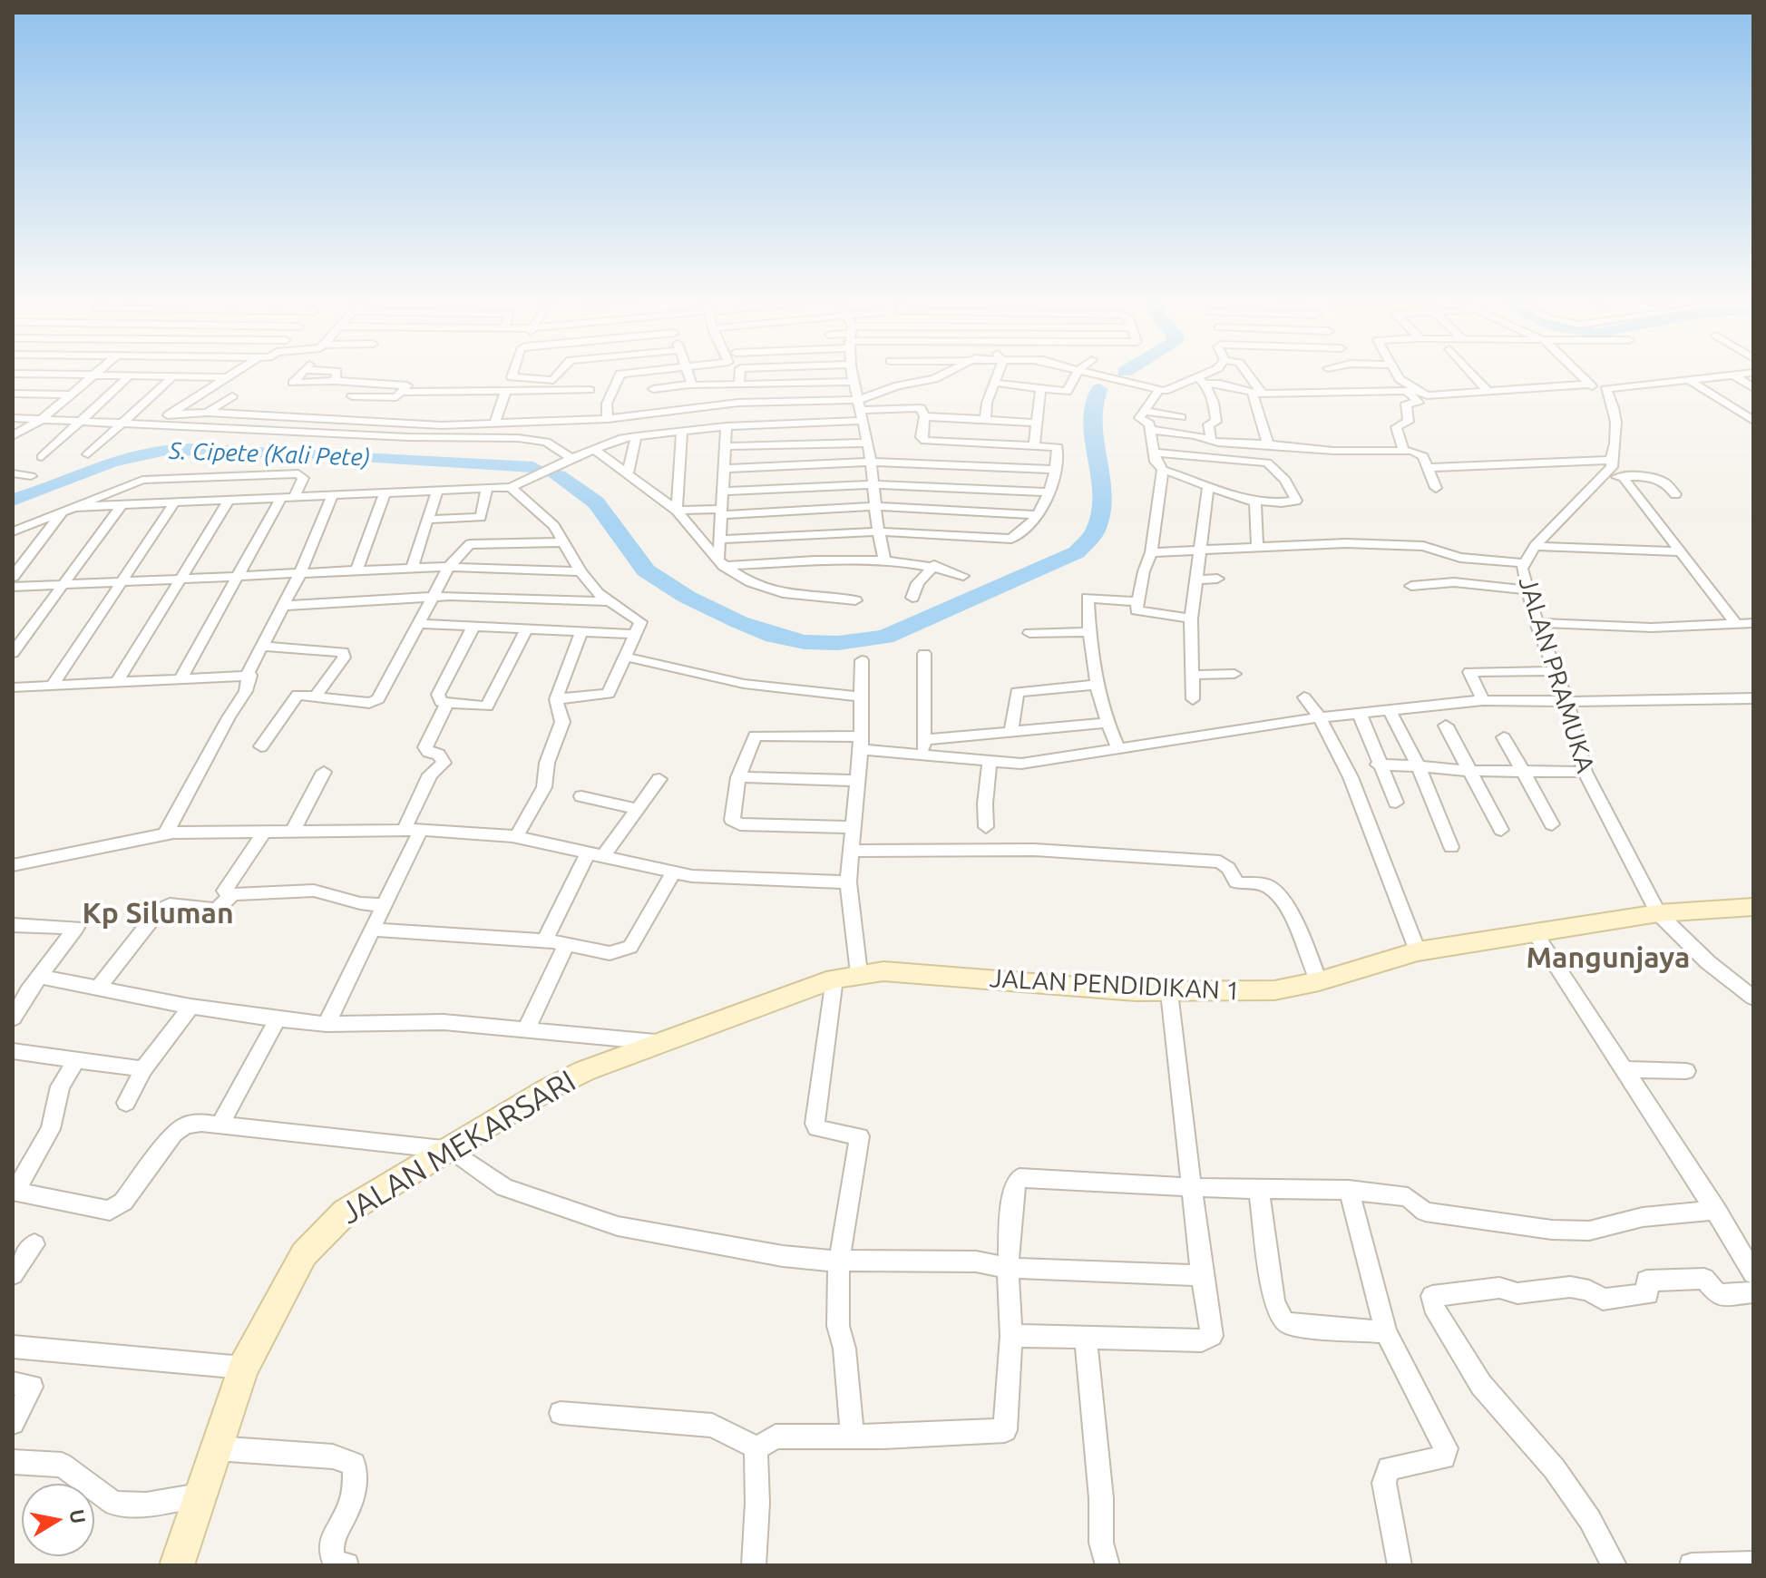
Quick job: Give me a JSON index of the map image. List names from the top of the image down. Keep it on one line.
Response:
{"streets":{"street":["JALAN PRAMUKA","JALAN PENDIDIKAN 1","JALAN MEKARSARI"]},"crossings":[["JALAN PRAMUKA","JALAN PENDIDIKAN 1"],["JALAN PENDIDIKAN 1","JALAN MEKARSARI"]],"districts":["Kp Siluman","Mangunjaya"],"water":["S. Cipete (Kali Pete)"],"north":"right"}
